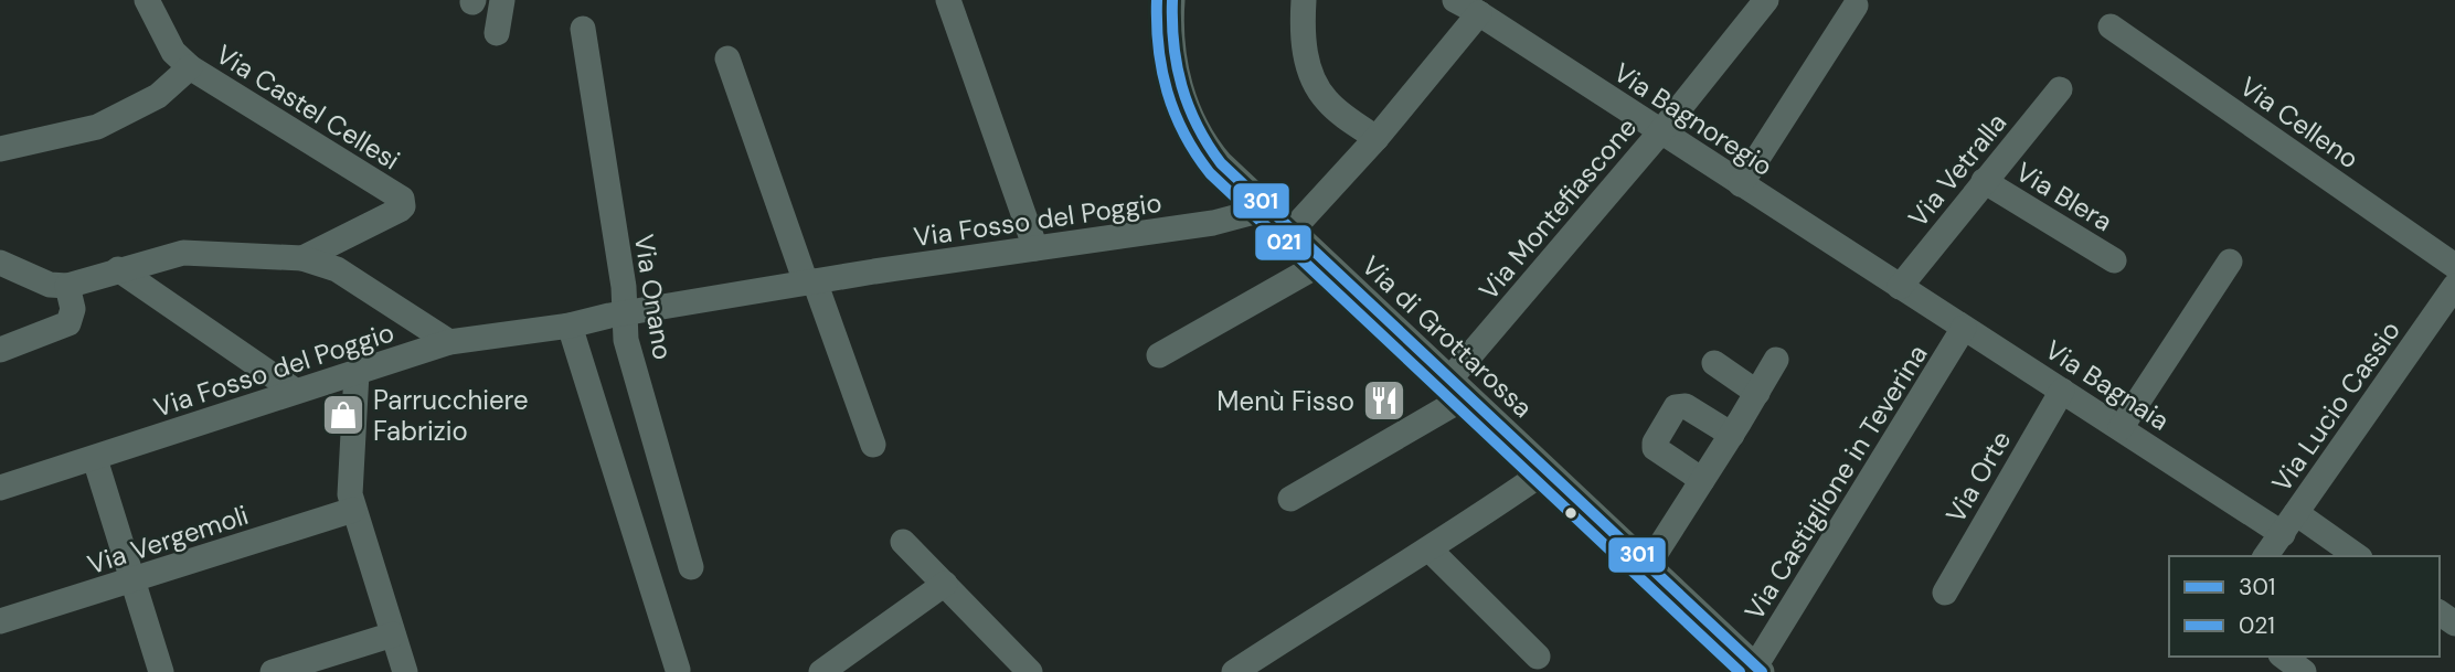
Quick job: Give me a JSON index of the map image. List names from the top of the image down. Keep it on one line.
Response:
{"streets":{"street":["Via Castel Cellesi","Via Bagnoregio","Via Celleno","Via Vetralla","Via Blera","Via Montefiascone","Via Fosso del Poggio","Via Onano","Via di Grottarossa","Via Bagnaia","Via Lucio Cassio","Via Orte","Via Castiglione in Teverina","Via Vergemoli"]},"crossings":[["Via Bagnoregio","Via Vetralla"],["Via Bagnoregio","Via Montefiascone"],["Via Bagnoregio","Via Bagnaia"],["Via Vetralla","Via Blera"],["Via Vetralla","Via Bagnaia"],["Via Montefiascone","Via di Grottarossa"],["Via Fosso del Poggio","Via Onano"],["Via Fosso del Poggio","Via di Grottarossa"],["Via di Grottarossa","Via Castiglione in Teverina"],["Via Bagnaia","Via Lucio Cassio"],["Via Bagnaia","Via Orte"],["Via Bagnaia","Via Castiglione in Teverina"]],"places":{"restaurant":["Menù Fisso"],"shop":["Parrucchiere Fabrizio"]},"lines":["transit line 301","transit line 021"],"legend":["301","021"]}
